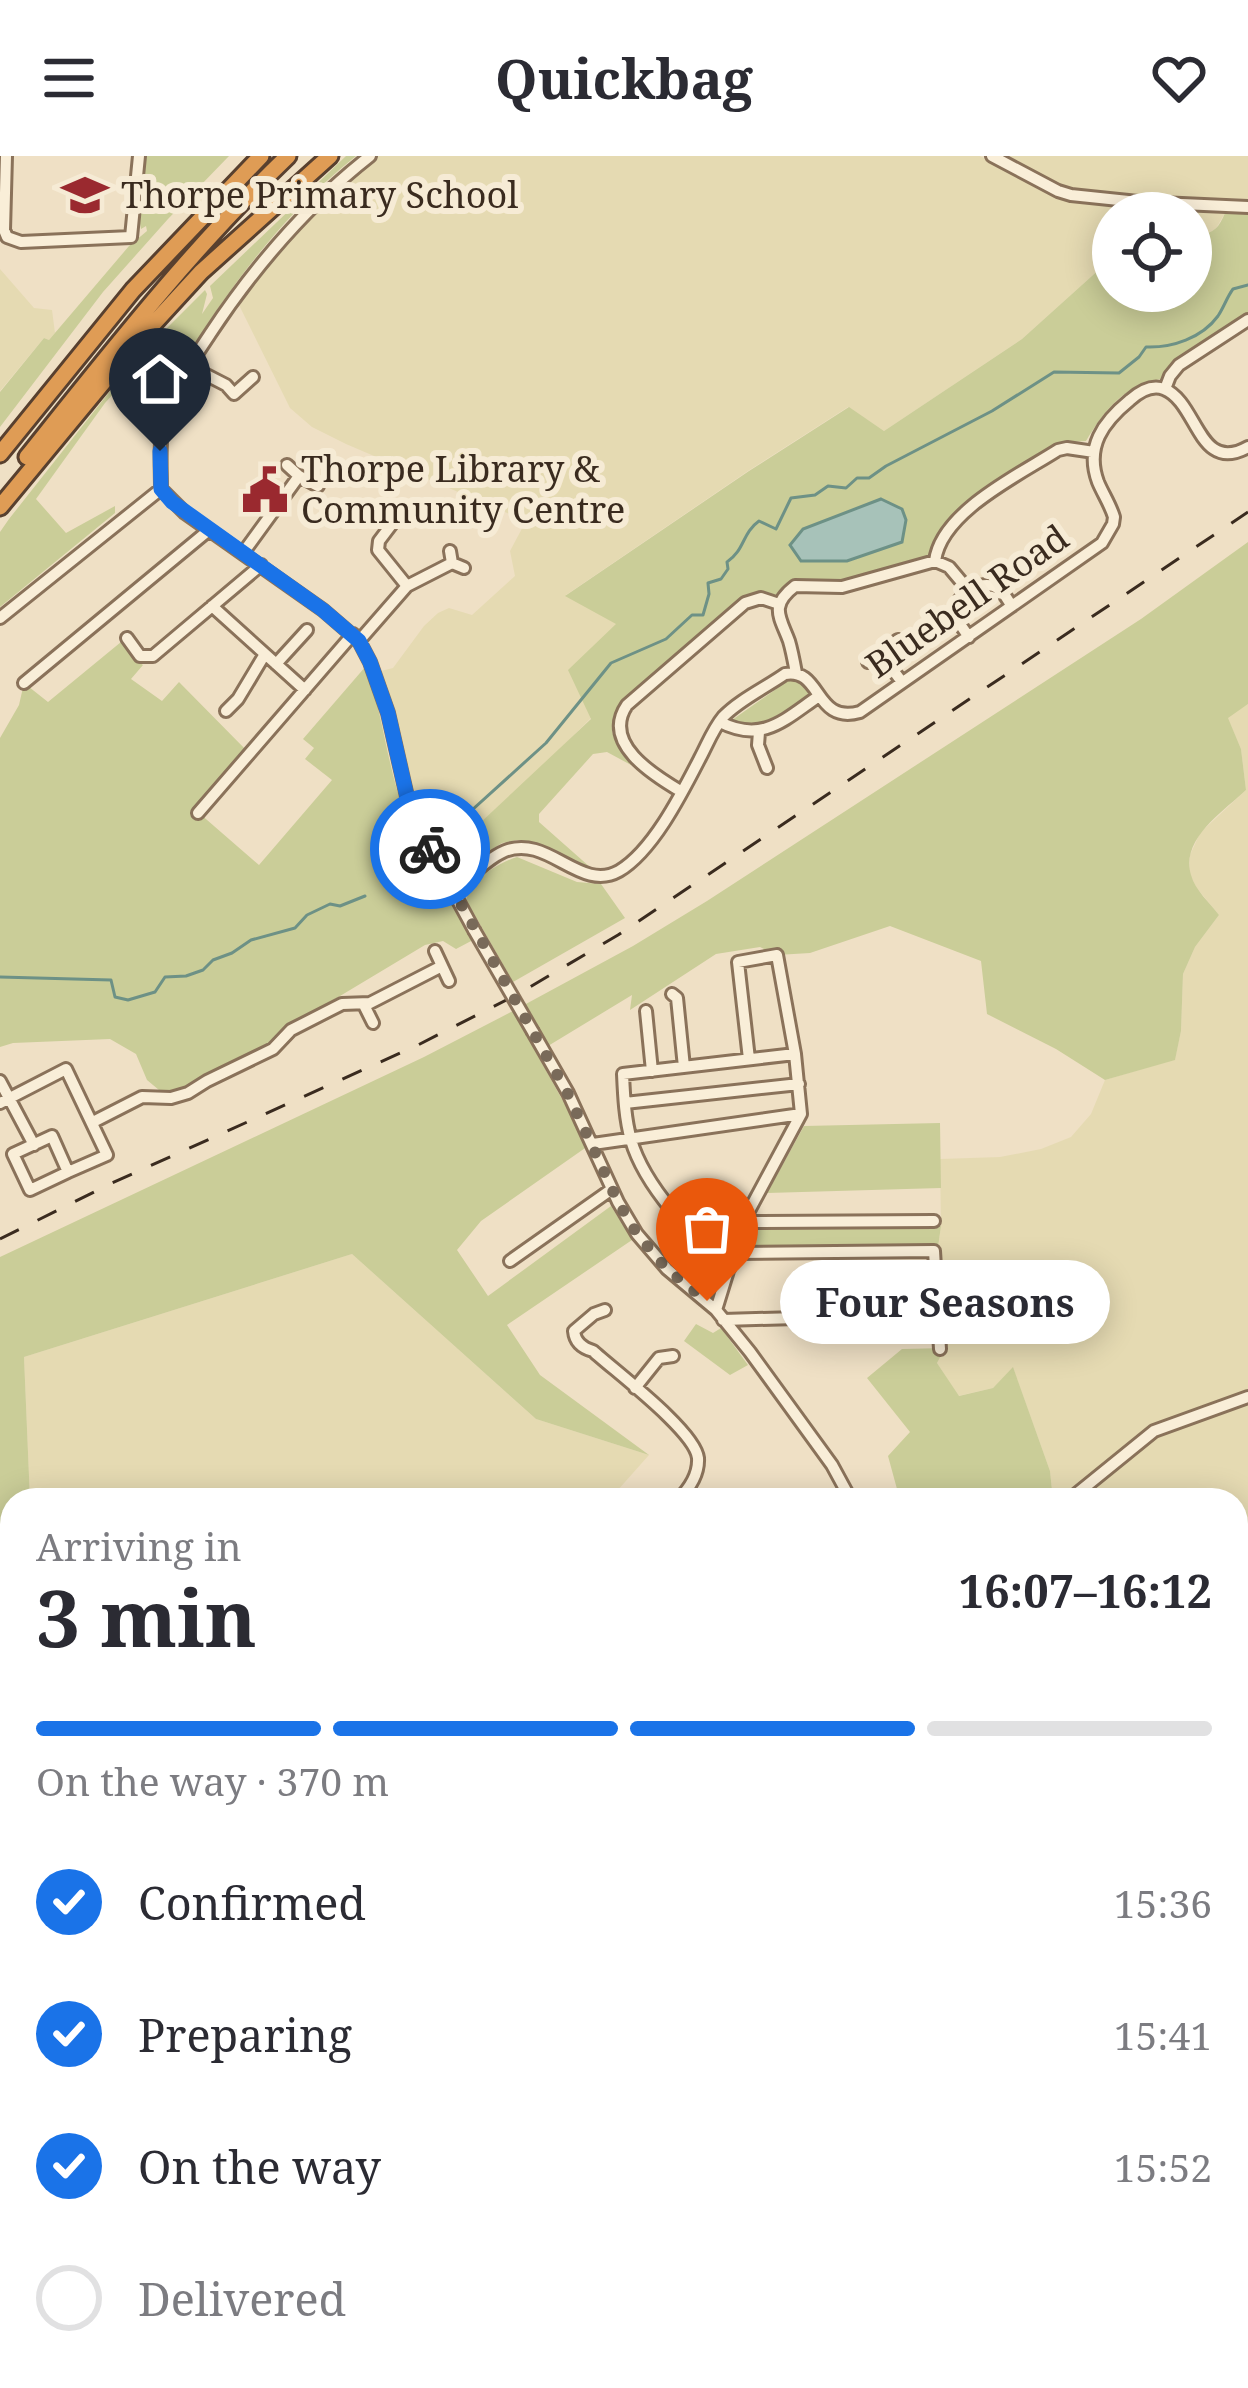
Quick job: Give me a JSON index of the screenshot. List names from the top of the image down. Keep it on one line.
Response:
{"streets":{"street":["Bluebell Road"]},"places":{"school or university":["Thorpe Primary School"],"public building":["Thorpe Library & Community Centre"],"other":["Four Seasons"]},"page":{"header":"Quickbag","bubble":"Four Seasons","heading":["3 min","Arriving in","16:07–16:12"],"bar":"On the way · 370 m","list":[["Confirmed","15:36"],["Preparing","15:41"],["On the way","15:52"],"Delivered"]}}
